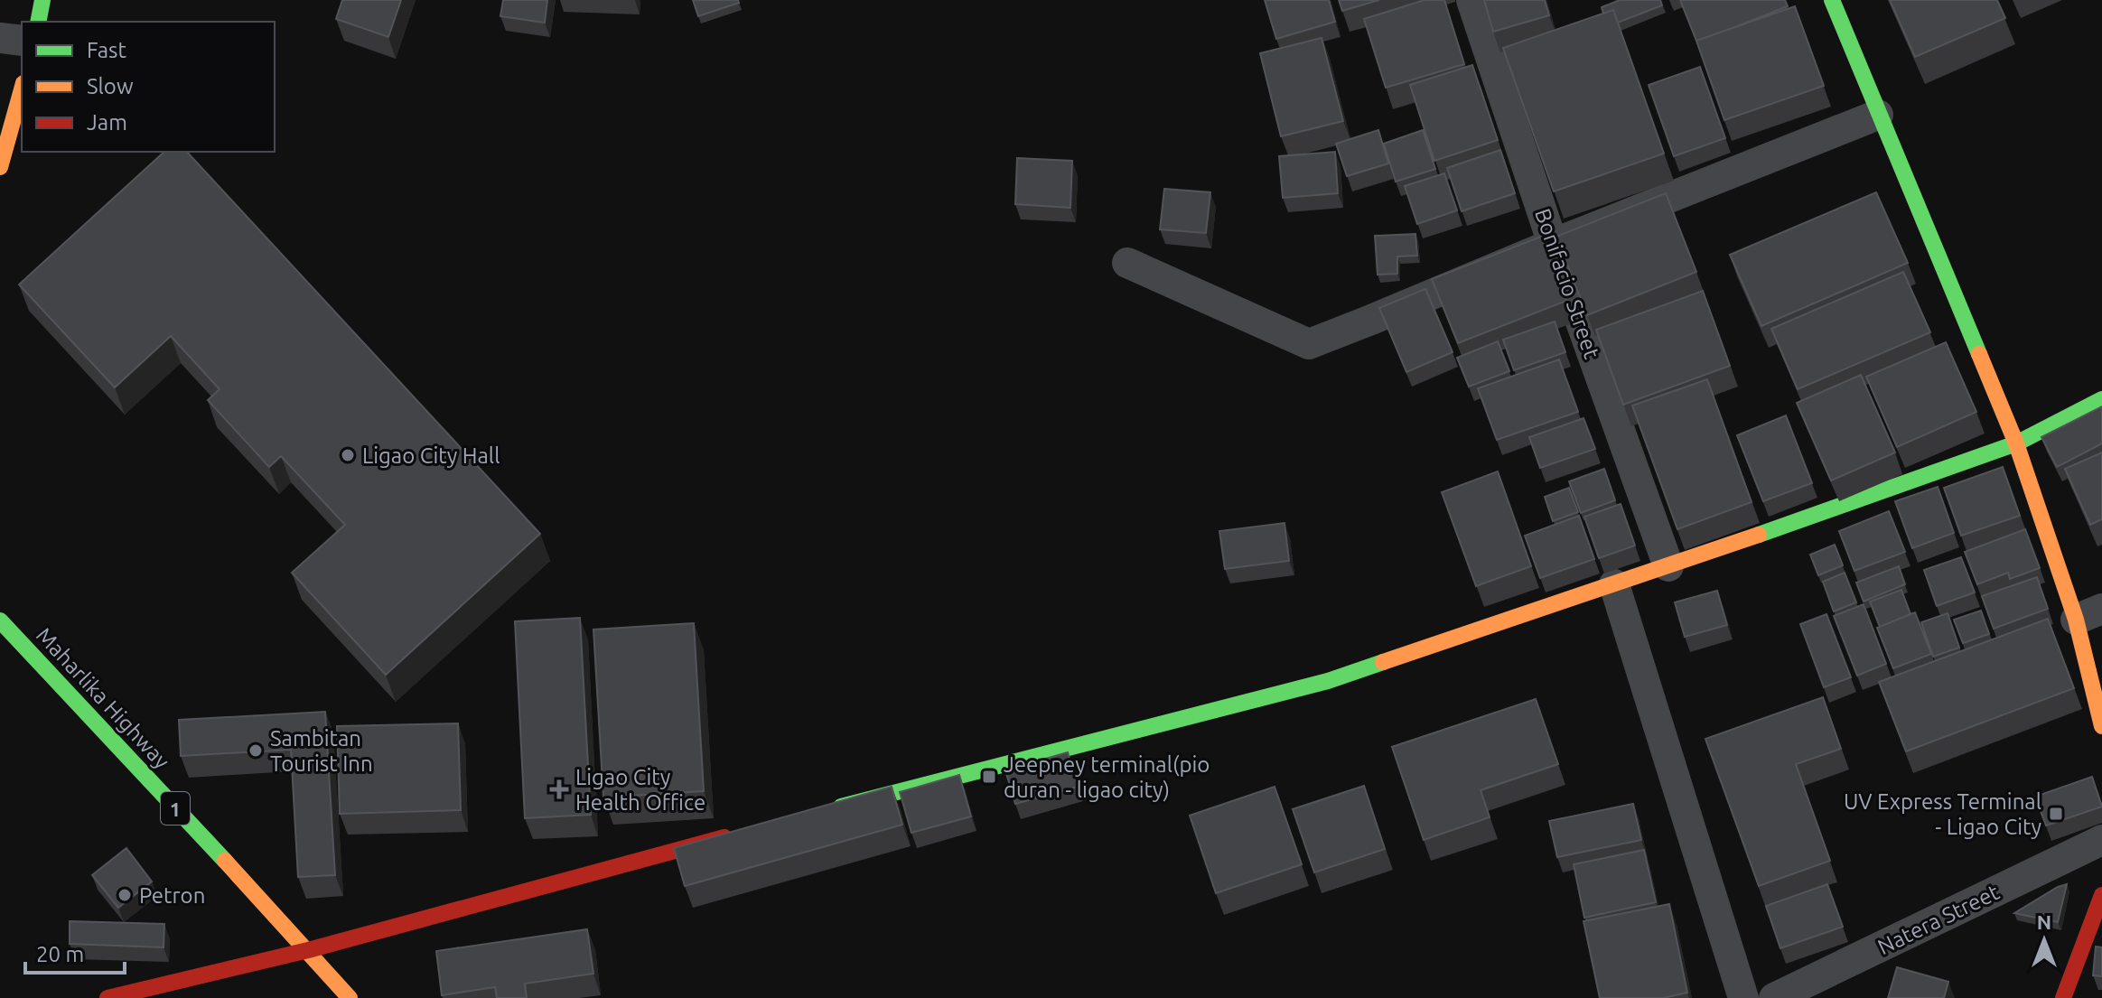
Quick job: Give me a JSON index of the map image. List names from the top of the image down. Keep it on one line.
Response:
{"streets":{"main road":["Maharlika Highway","1"],"street":["Bonifacio Street","Natera Street"]},"places":{"other":["Ligao City Hall","Sambitan Tourist Inn","Petron"],"transit":["Jeepney terminal(pio duran - ligao city)","UV Express Terminal - Ligao City"],"health":["Ligao City Health Office"]},"legend":["Fast","Slow","Jam"],"scale_bar":"20 m","north":"top"}
